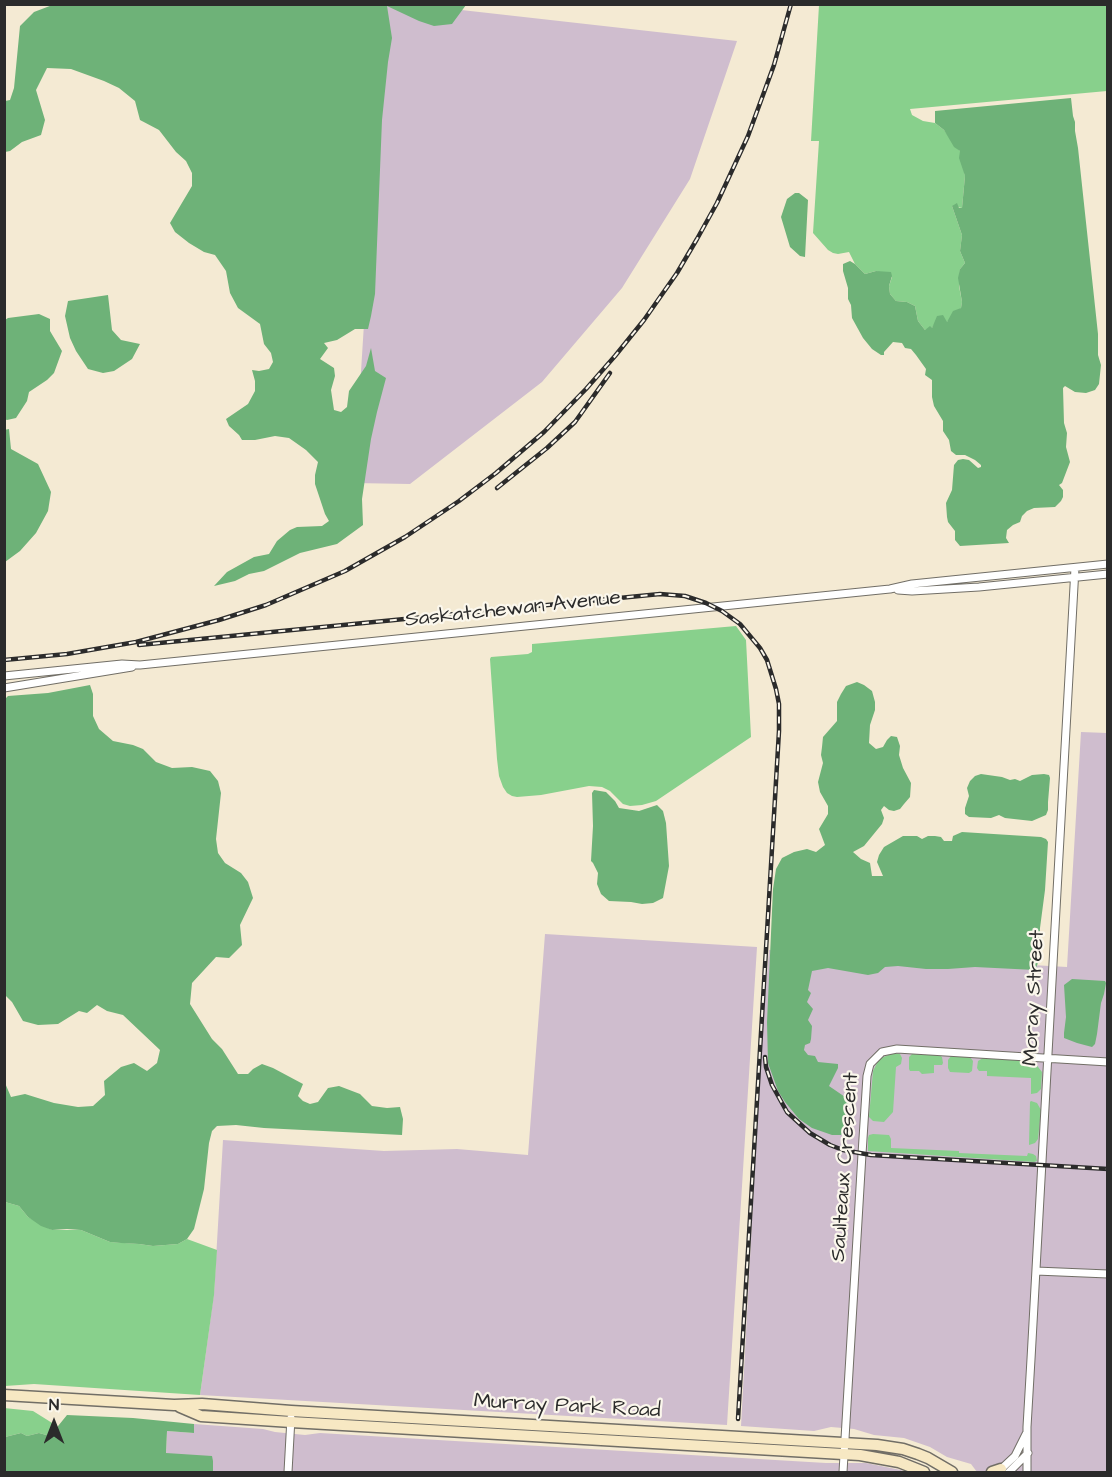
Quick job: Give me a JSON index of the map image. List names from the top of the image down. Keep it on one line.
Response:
{"streets":{"street":["Saskatchewan Avenue","Moray Street","Saulteaux Crescent","Murray Park Road"]},"crossings":[["Saskatchewan Avenue","Moray Street"],["Moray Street","Saulteaux Crescent"],["Saulteaux Crescent","Murray Park Road"]],"north":"top"}
